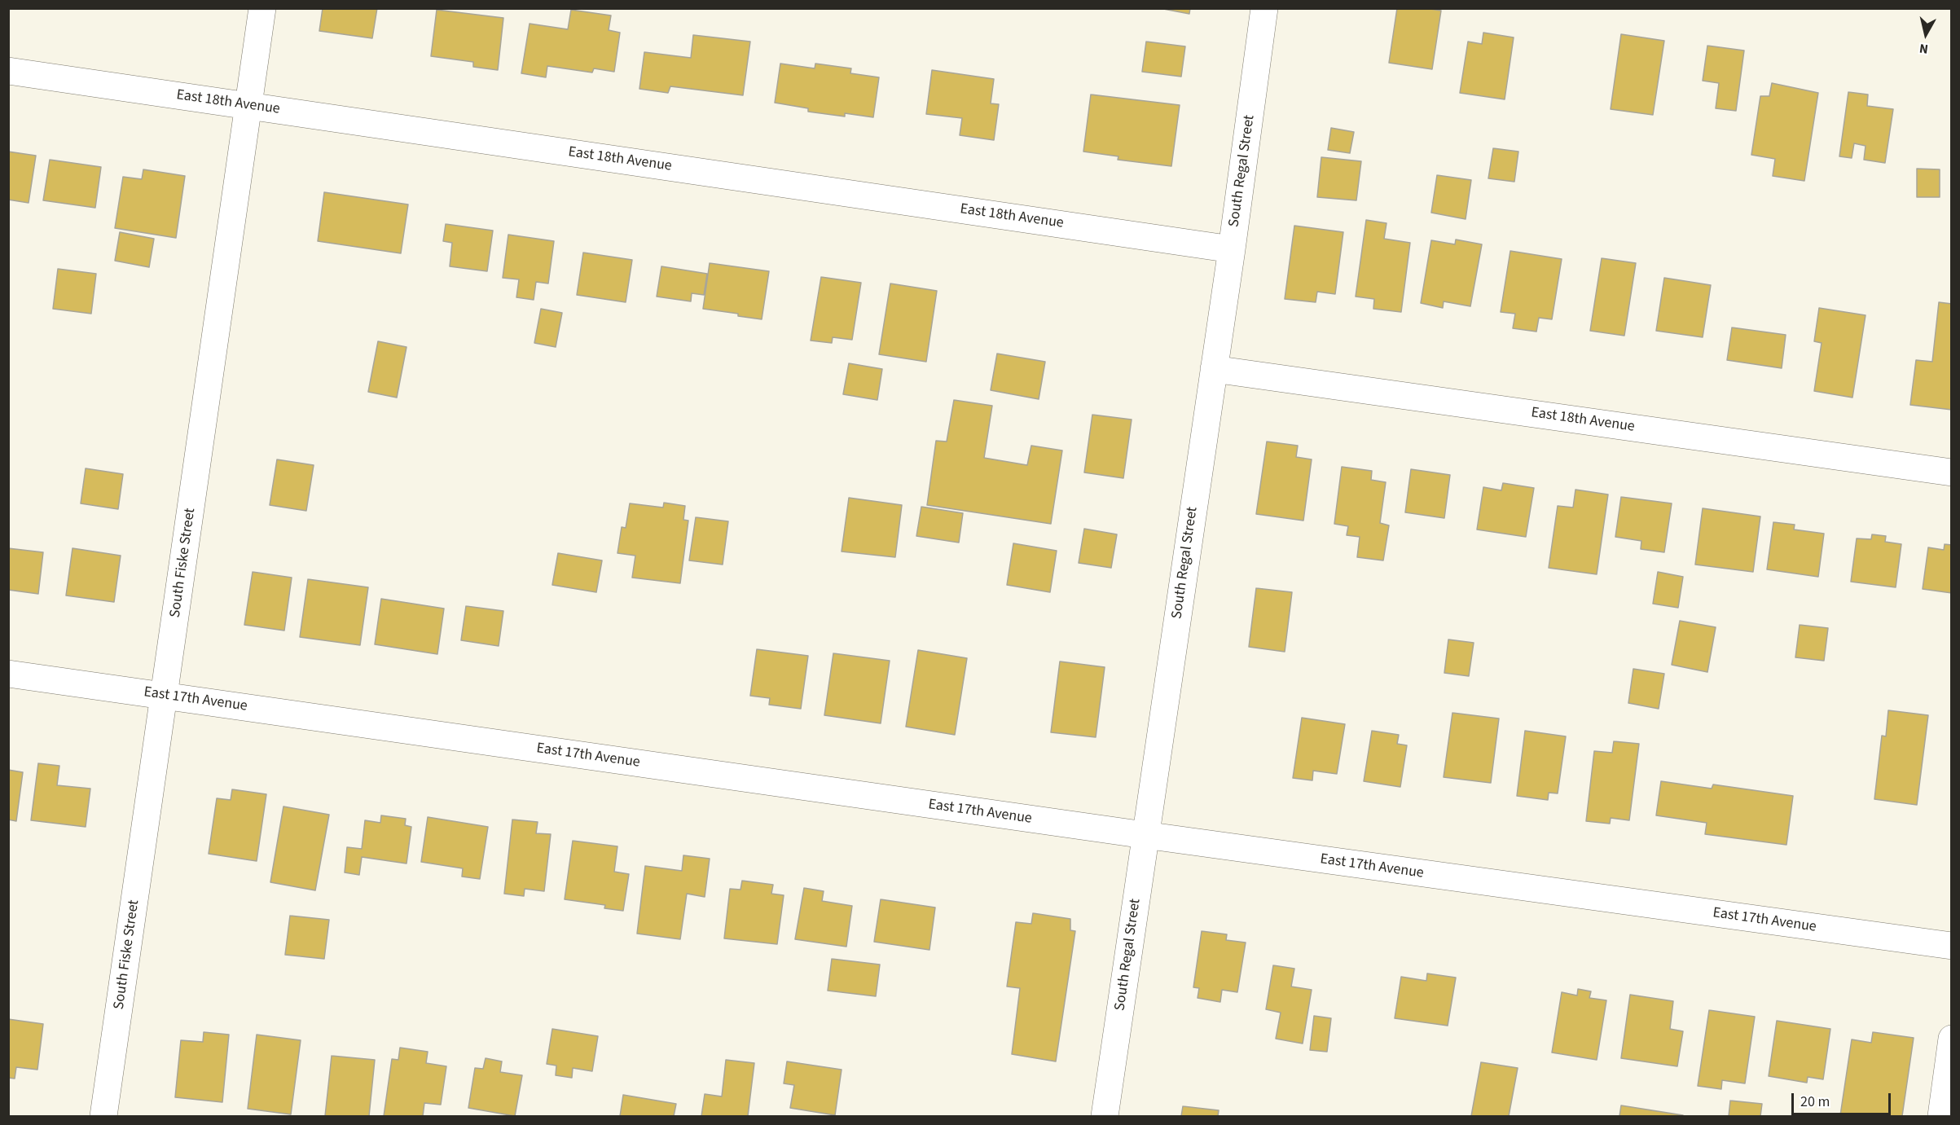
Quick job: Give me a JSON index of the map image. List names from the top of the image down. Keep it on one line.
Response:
{"streets":{"street":["East 18th Avenue","South Regal Street","South Fiske Street","East 17th Avenue"]},"crossings":[["East 18th Avenue","South Regal Street"],["East 18th Avenue","South Fiske Street"],["South Regal Street","East 17th Avenue"],["South Fiske Street","East 17th Avenue"]],"scale_bar":"20 m","north":"bottom"}
